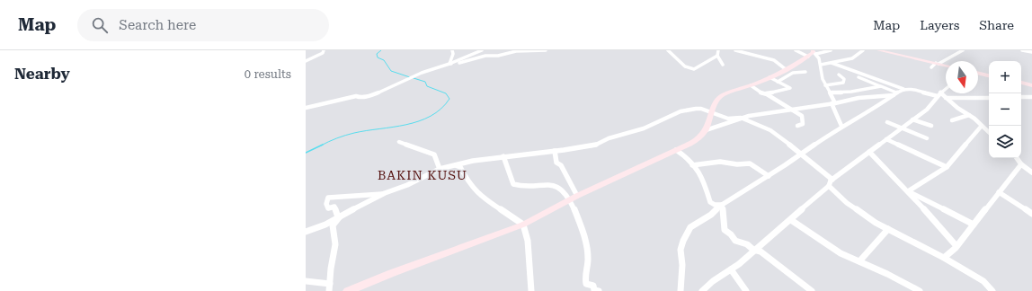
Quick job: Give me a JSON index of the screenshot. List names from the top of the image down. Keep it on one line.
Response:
{"districts":["BAKIN KUSU"],"north":"bottom","page":{"header":"Map","search":"Search here","nav":["Map","Layers","Share"],"heading":["Nearby","0 results"],"map_buttons":["+","−"]}}
